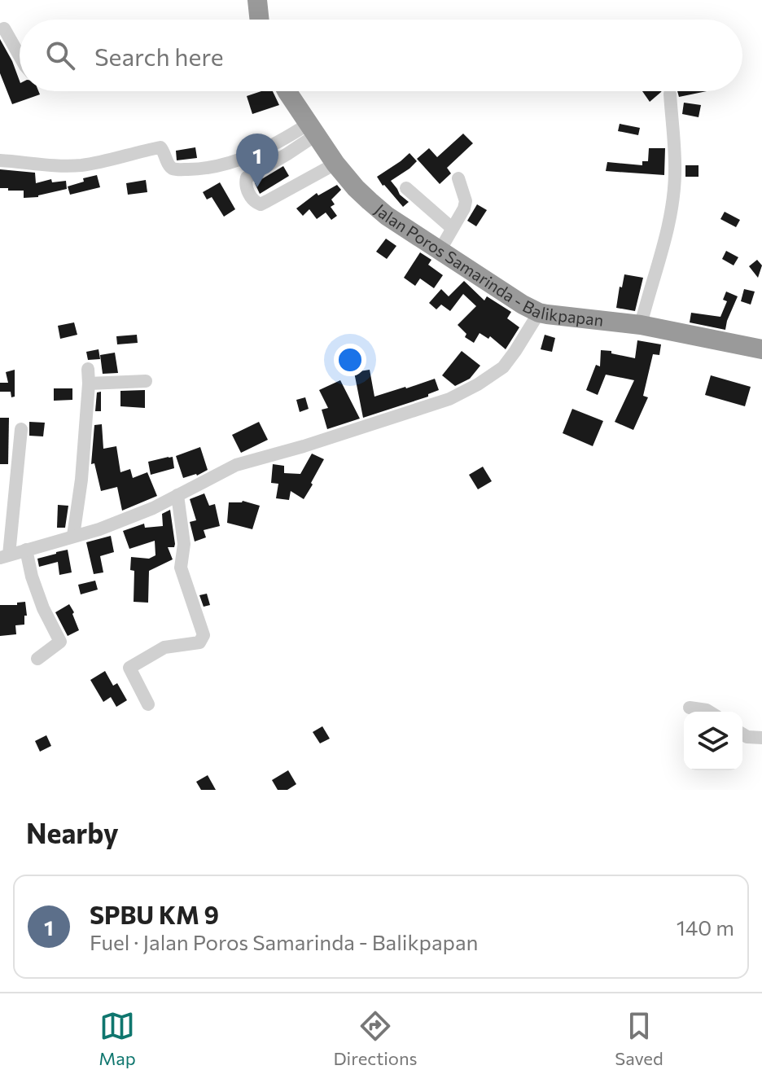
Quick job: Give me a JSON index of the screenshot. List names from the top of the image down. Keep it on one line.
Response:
{"streets":{"highway":["Jalan Poros Samarinda - Balikpapan"]},"page":{"search":"Search here","pins":"1","heading":"Nearby","list":[{"mark":"1","name":"SPBU KM 9","note":"Fuel · Jalan Poros Samarinda - Balikpapan","value":"140 m"}],"nav":["Map","Directions","Saved"]}}
